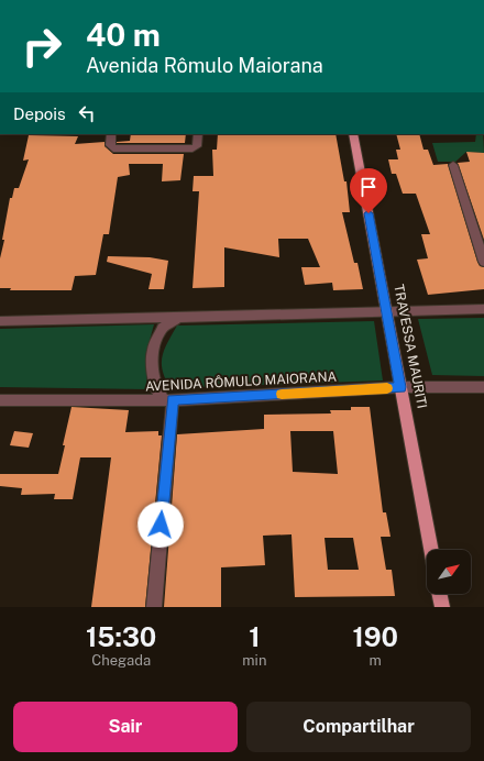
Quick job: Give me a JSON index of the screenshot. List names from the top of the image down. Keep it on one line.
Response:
{"streets":{"main road":["TRAVESSA MAURITI"],"street":["AVENIDA RÔMULO MAIORANA"]},"crossings":[["TRAVESSA MAURITI","AVENIDA RÔMULO MAIORANA"]],"north":"top right","page":{"turn":["40 m","Avenida Rômulo Maiorana"],"then":"Depois","eta":["15:30","Chegada","1","min","190","m"],"buttons":["Sair","Compartilhar"]}}
